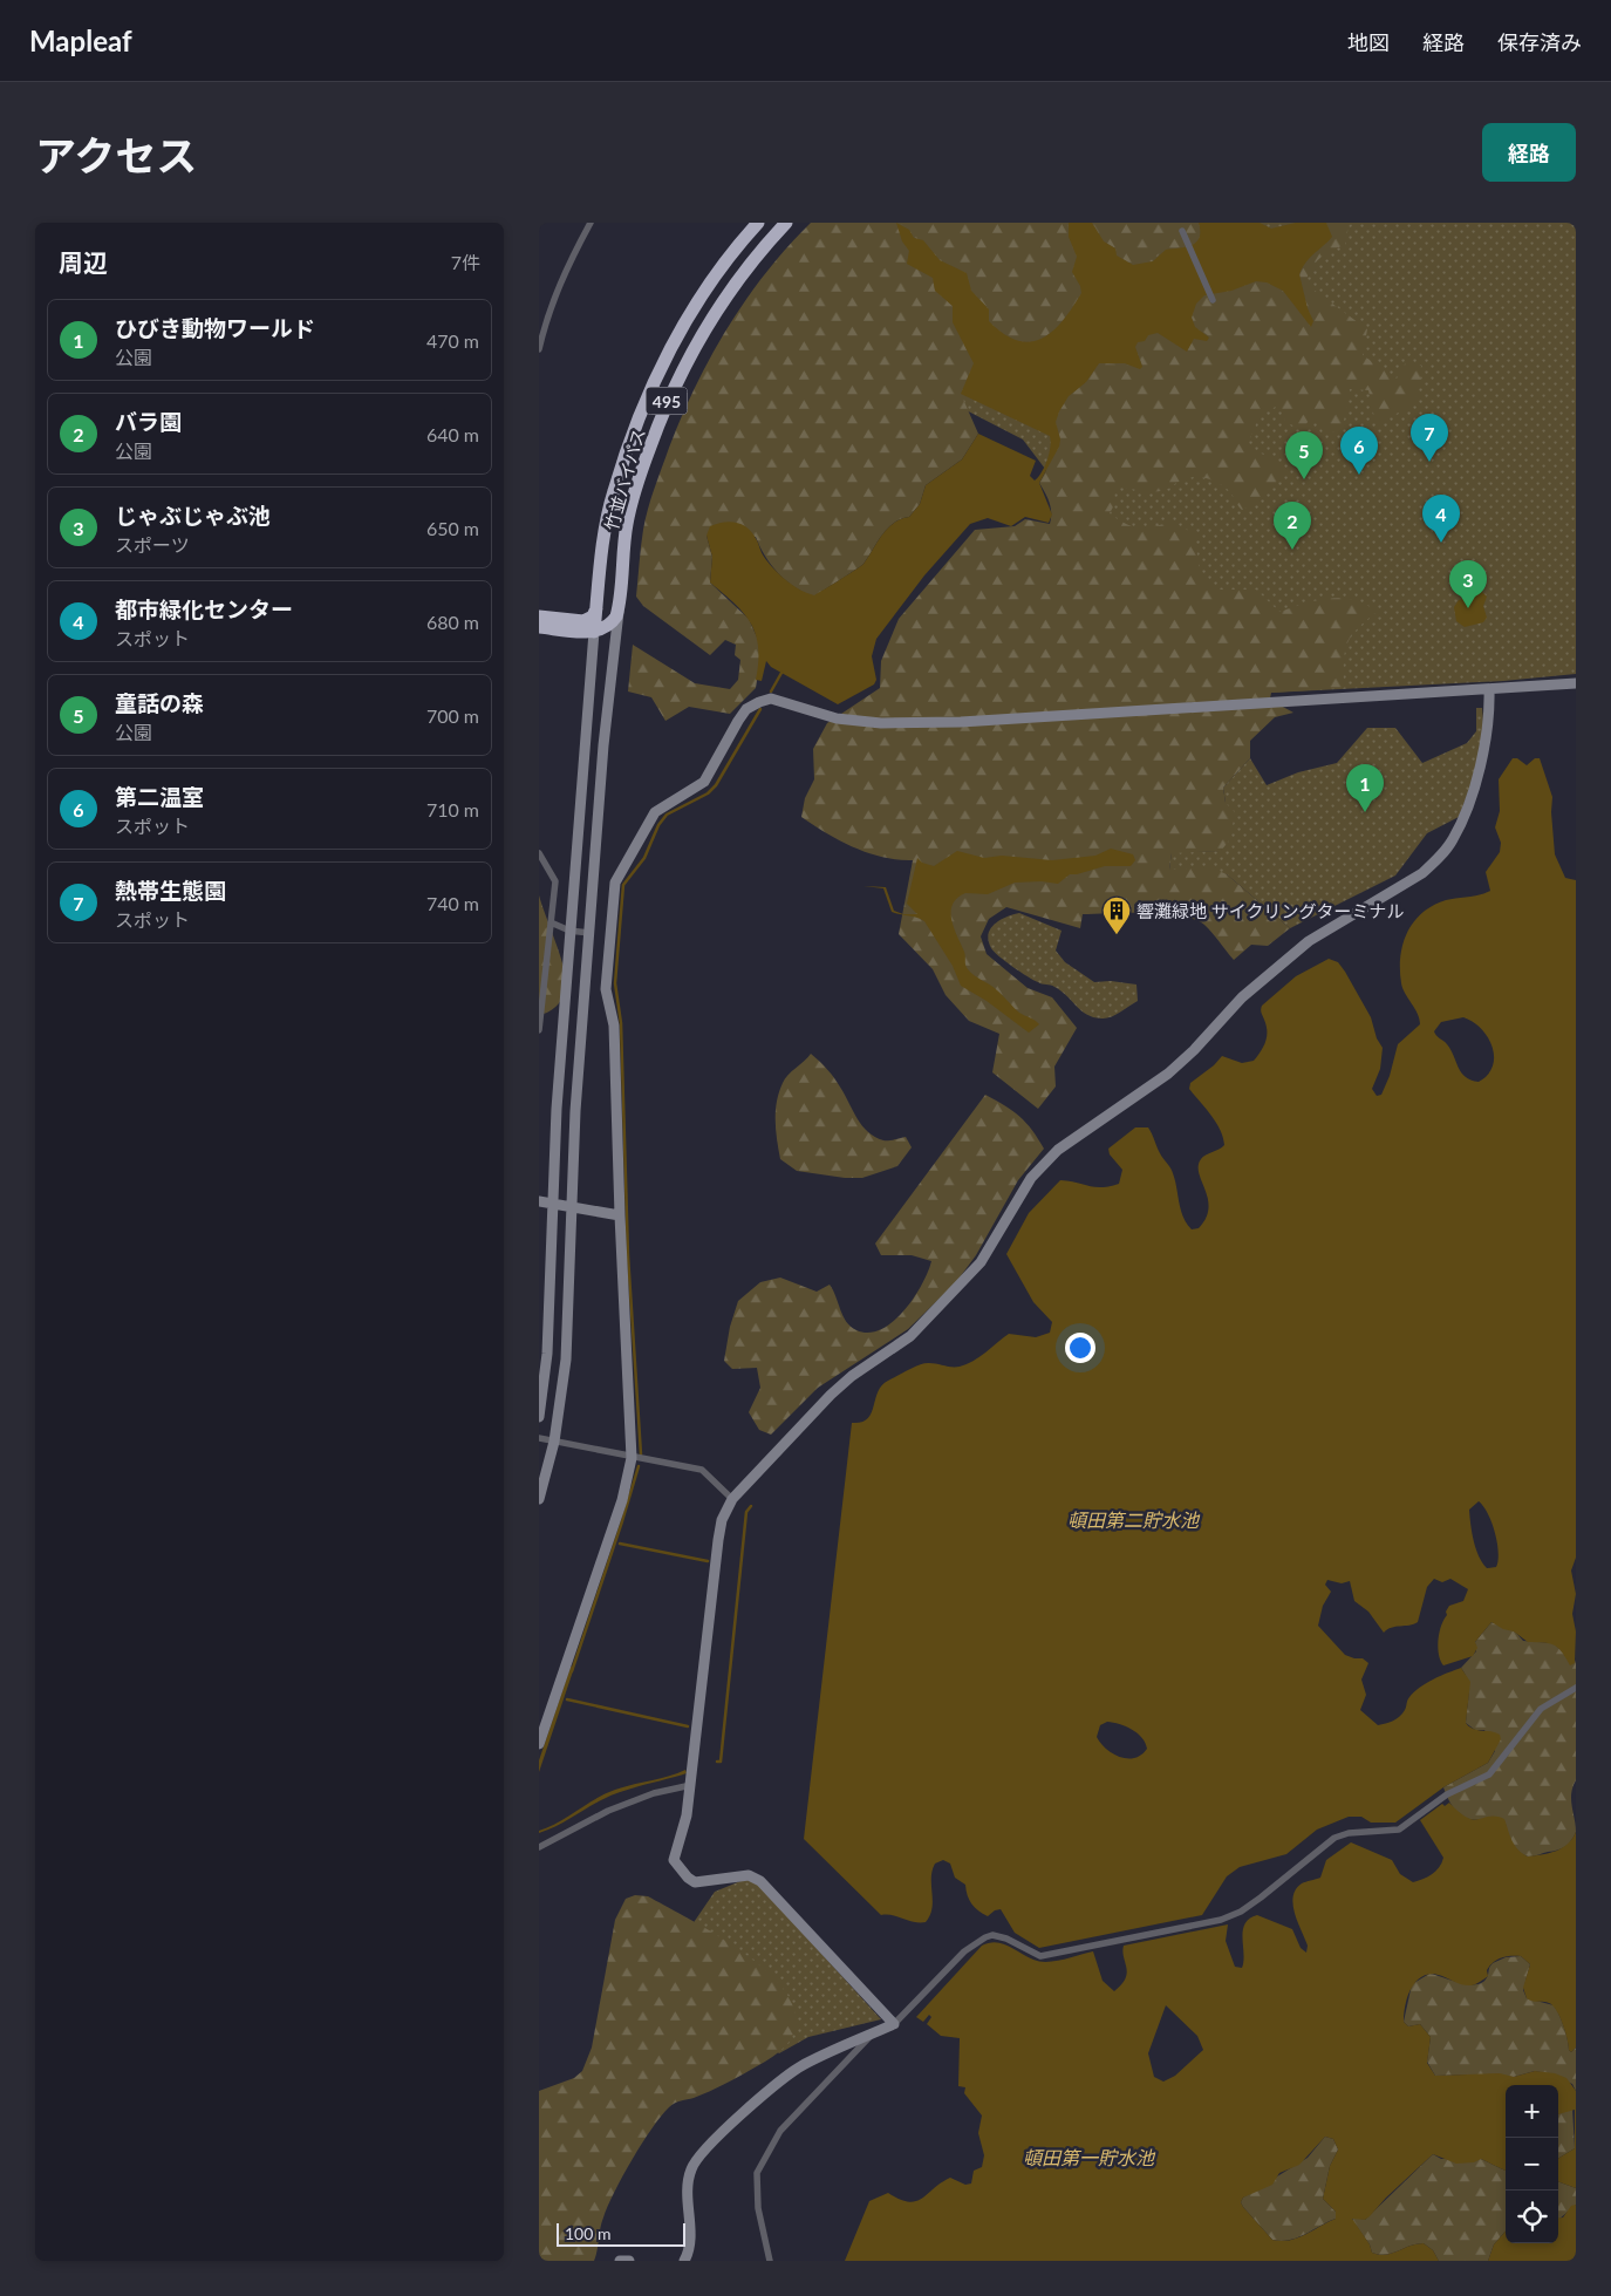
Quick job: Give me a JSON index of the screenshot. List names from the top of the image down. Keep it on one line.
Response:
{"streets":{"highway":["495","竹並バイパス"]},"water":["頓田第二貯水池","頓田第一貯水池"],"places":{"building":["響灘緑地 サイクリングターミナル"]},"scale_bar":"100 m","page":{"header":"Mapleaf","nav":["地図","経路","保存済み"],"title":"アクセス","buttons":"経路","heading":["周辺","7件"],"list":[{"mark":"1","name":"ひびき動物ワールド","note":"公園","value":"470 m"},{"mark":"2","name":"バラ園","note":"公園","value":"640 m"},{"mark":"3","name":"じゃぶじゃぶ池","note":"スポーツ","value":"650 m"},{"mark":"4","name":"都市緑化センター","note":"スポット","value":"680 m"},{"mark":"5","name":"童話の森","note":"公園","value":"700 m"},{"mark":"6","name":"第二温室","note":"スポット","value":"710 m"},{"mark":"7","name":"熱帯生態園","note":"スポット","value":"740 m"}],"pins":["7","6","5","4","2","3","1"],"map_buttons":["+","−"],"scale":"100 m"}}
